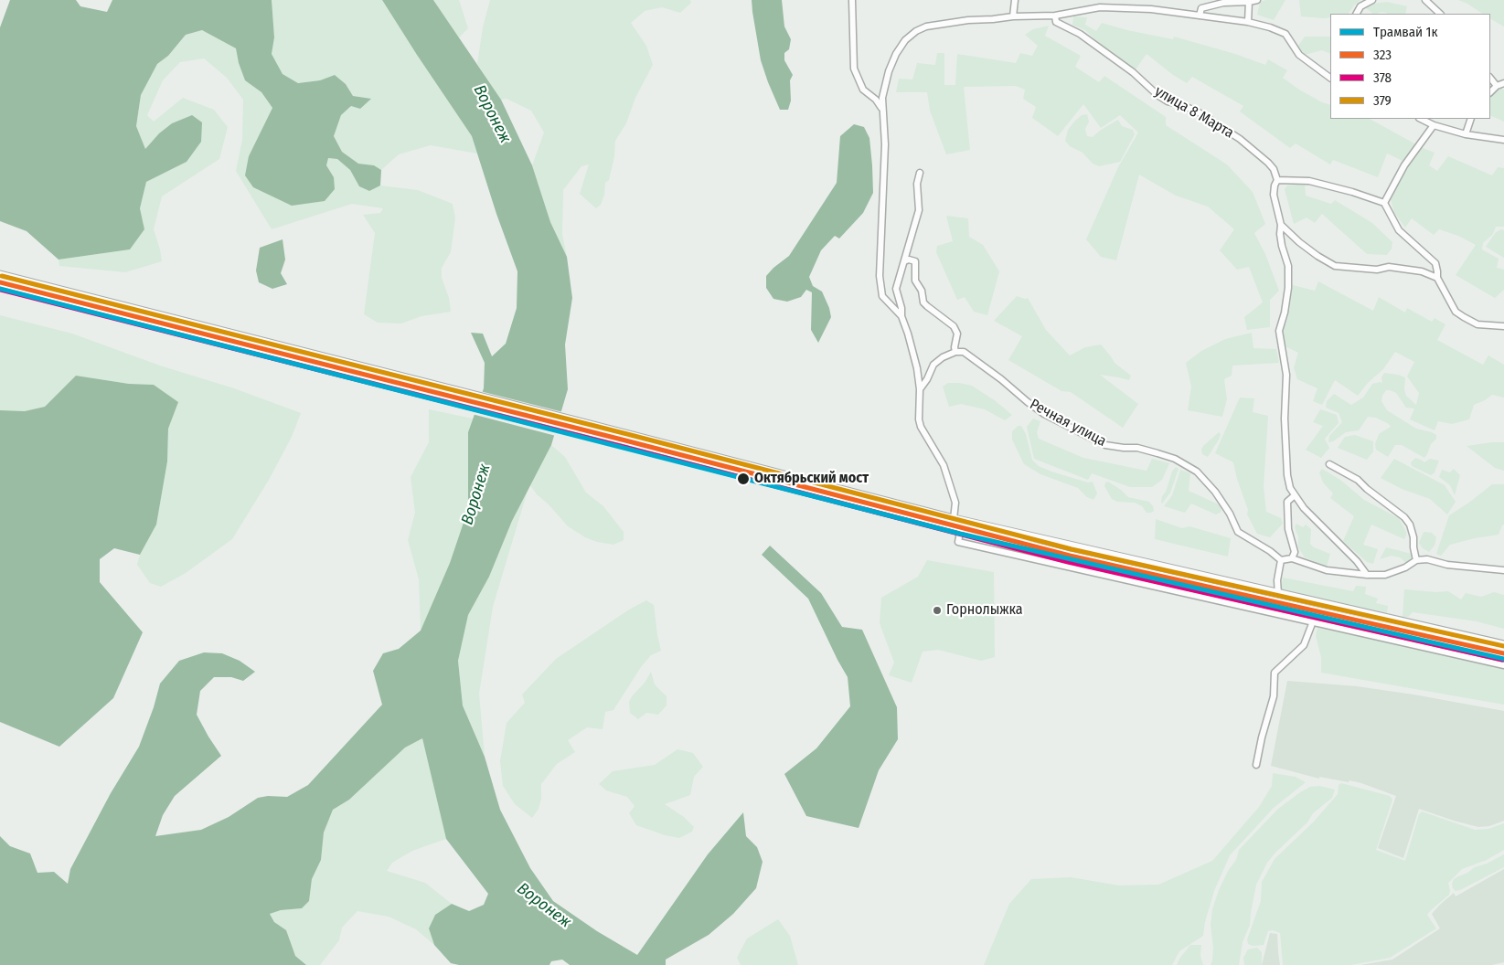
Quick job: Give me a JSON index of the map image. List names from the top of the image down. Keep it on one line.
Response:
{"streets":{"street":["улица 8 Марта","Речная улица"]},"water":["Воронеж"],"places":["Октябрьский мост","Горнолыжка"],"lines":["transit line 379","transit line 323","tram line 1к","transit line 378"],"legend":["Трамвай 1к","323","378","379"]}
